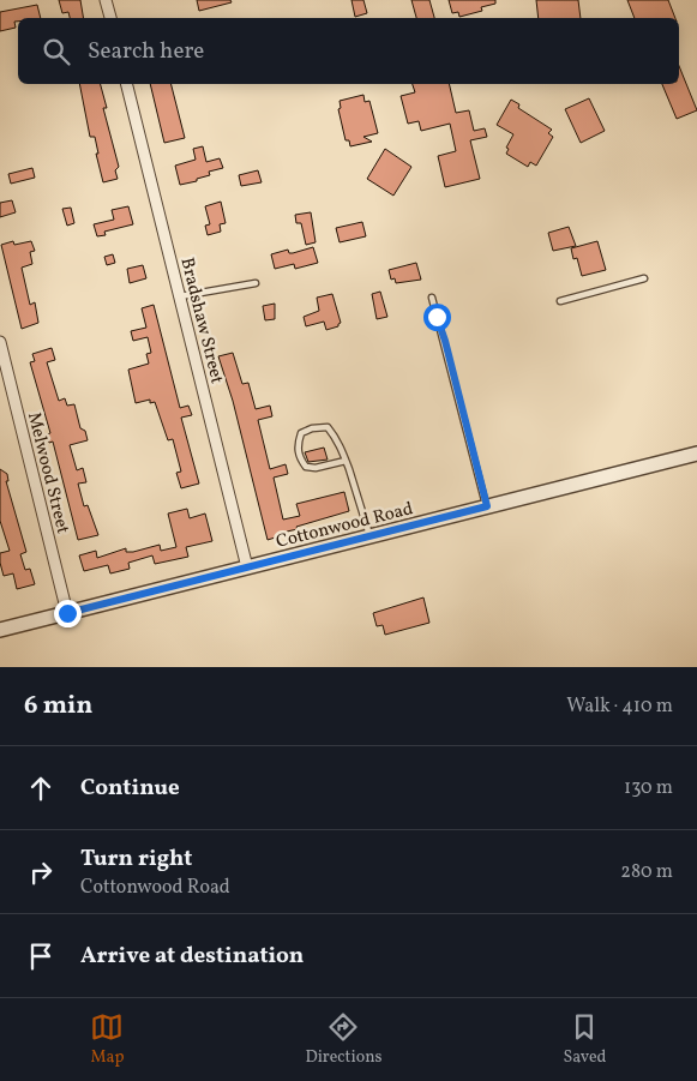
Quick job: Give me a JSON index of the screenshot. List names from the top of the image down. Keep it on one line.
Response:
{"streets":{"street":["Bradshaw Street","Melwood Street","Cottonwood Road"]},"crossings":[["Bradshaw Street","Cottonwood Road"],["Melwood Street","Cottonwood Road"]],"page":{"search":"Search here","heading":["6 min","Walk · 410 m"],"list":[["Continue","130 m"],["Turn right","Cottonwood Road","280 m"],"Arrive at destination"],"nav":["Map","Directions","Saved"]}}
